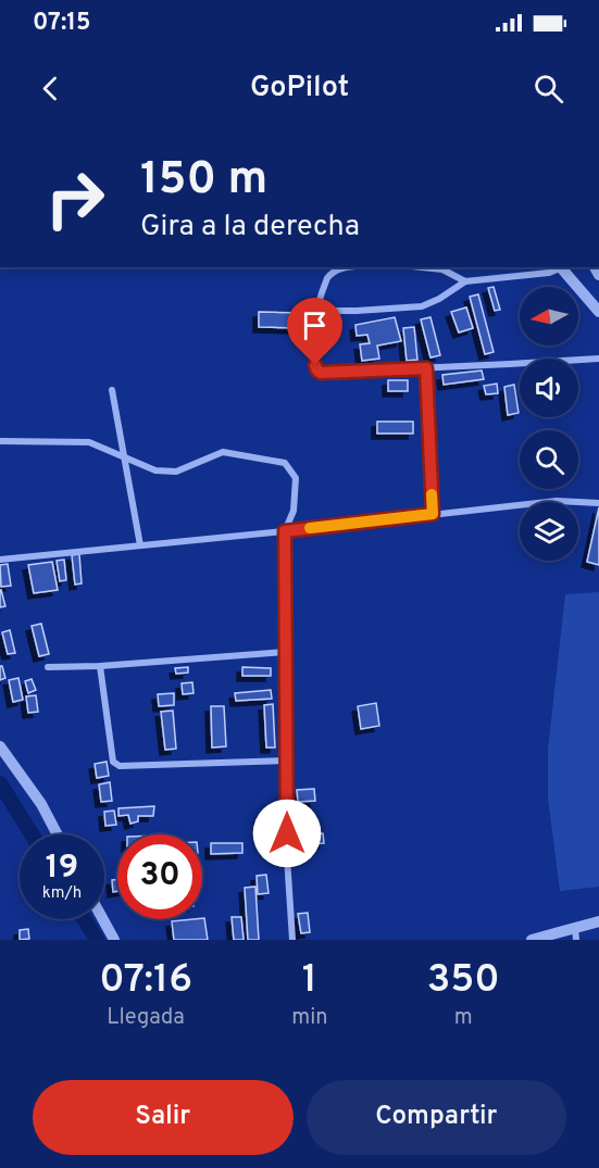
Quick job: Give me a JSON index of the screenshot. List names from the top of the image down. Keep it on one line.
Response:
{"north":"left","page":{"status":"07:15","header":"GoPilot","turn":["150 m","Gira a la derecha"],"speed":"19 km/h","limit":"30","eta":["07:16","Llegada","1","min","350","m"],"buttons":["Salir","Compartir"]}}
